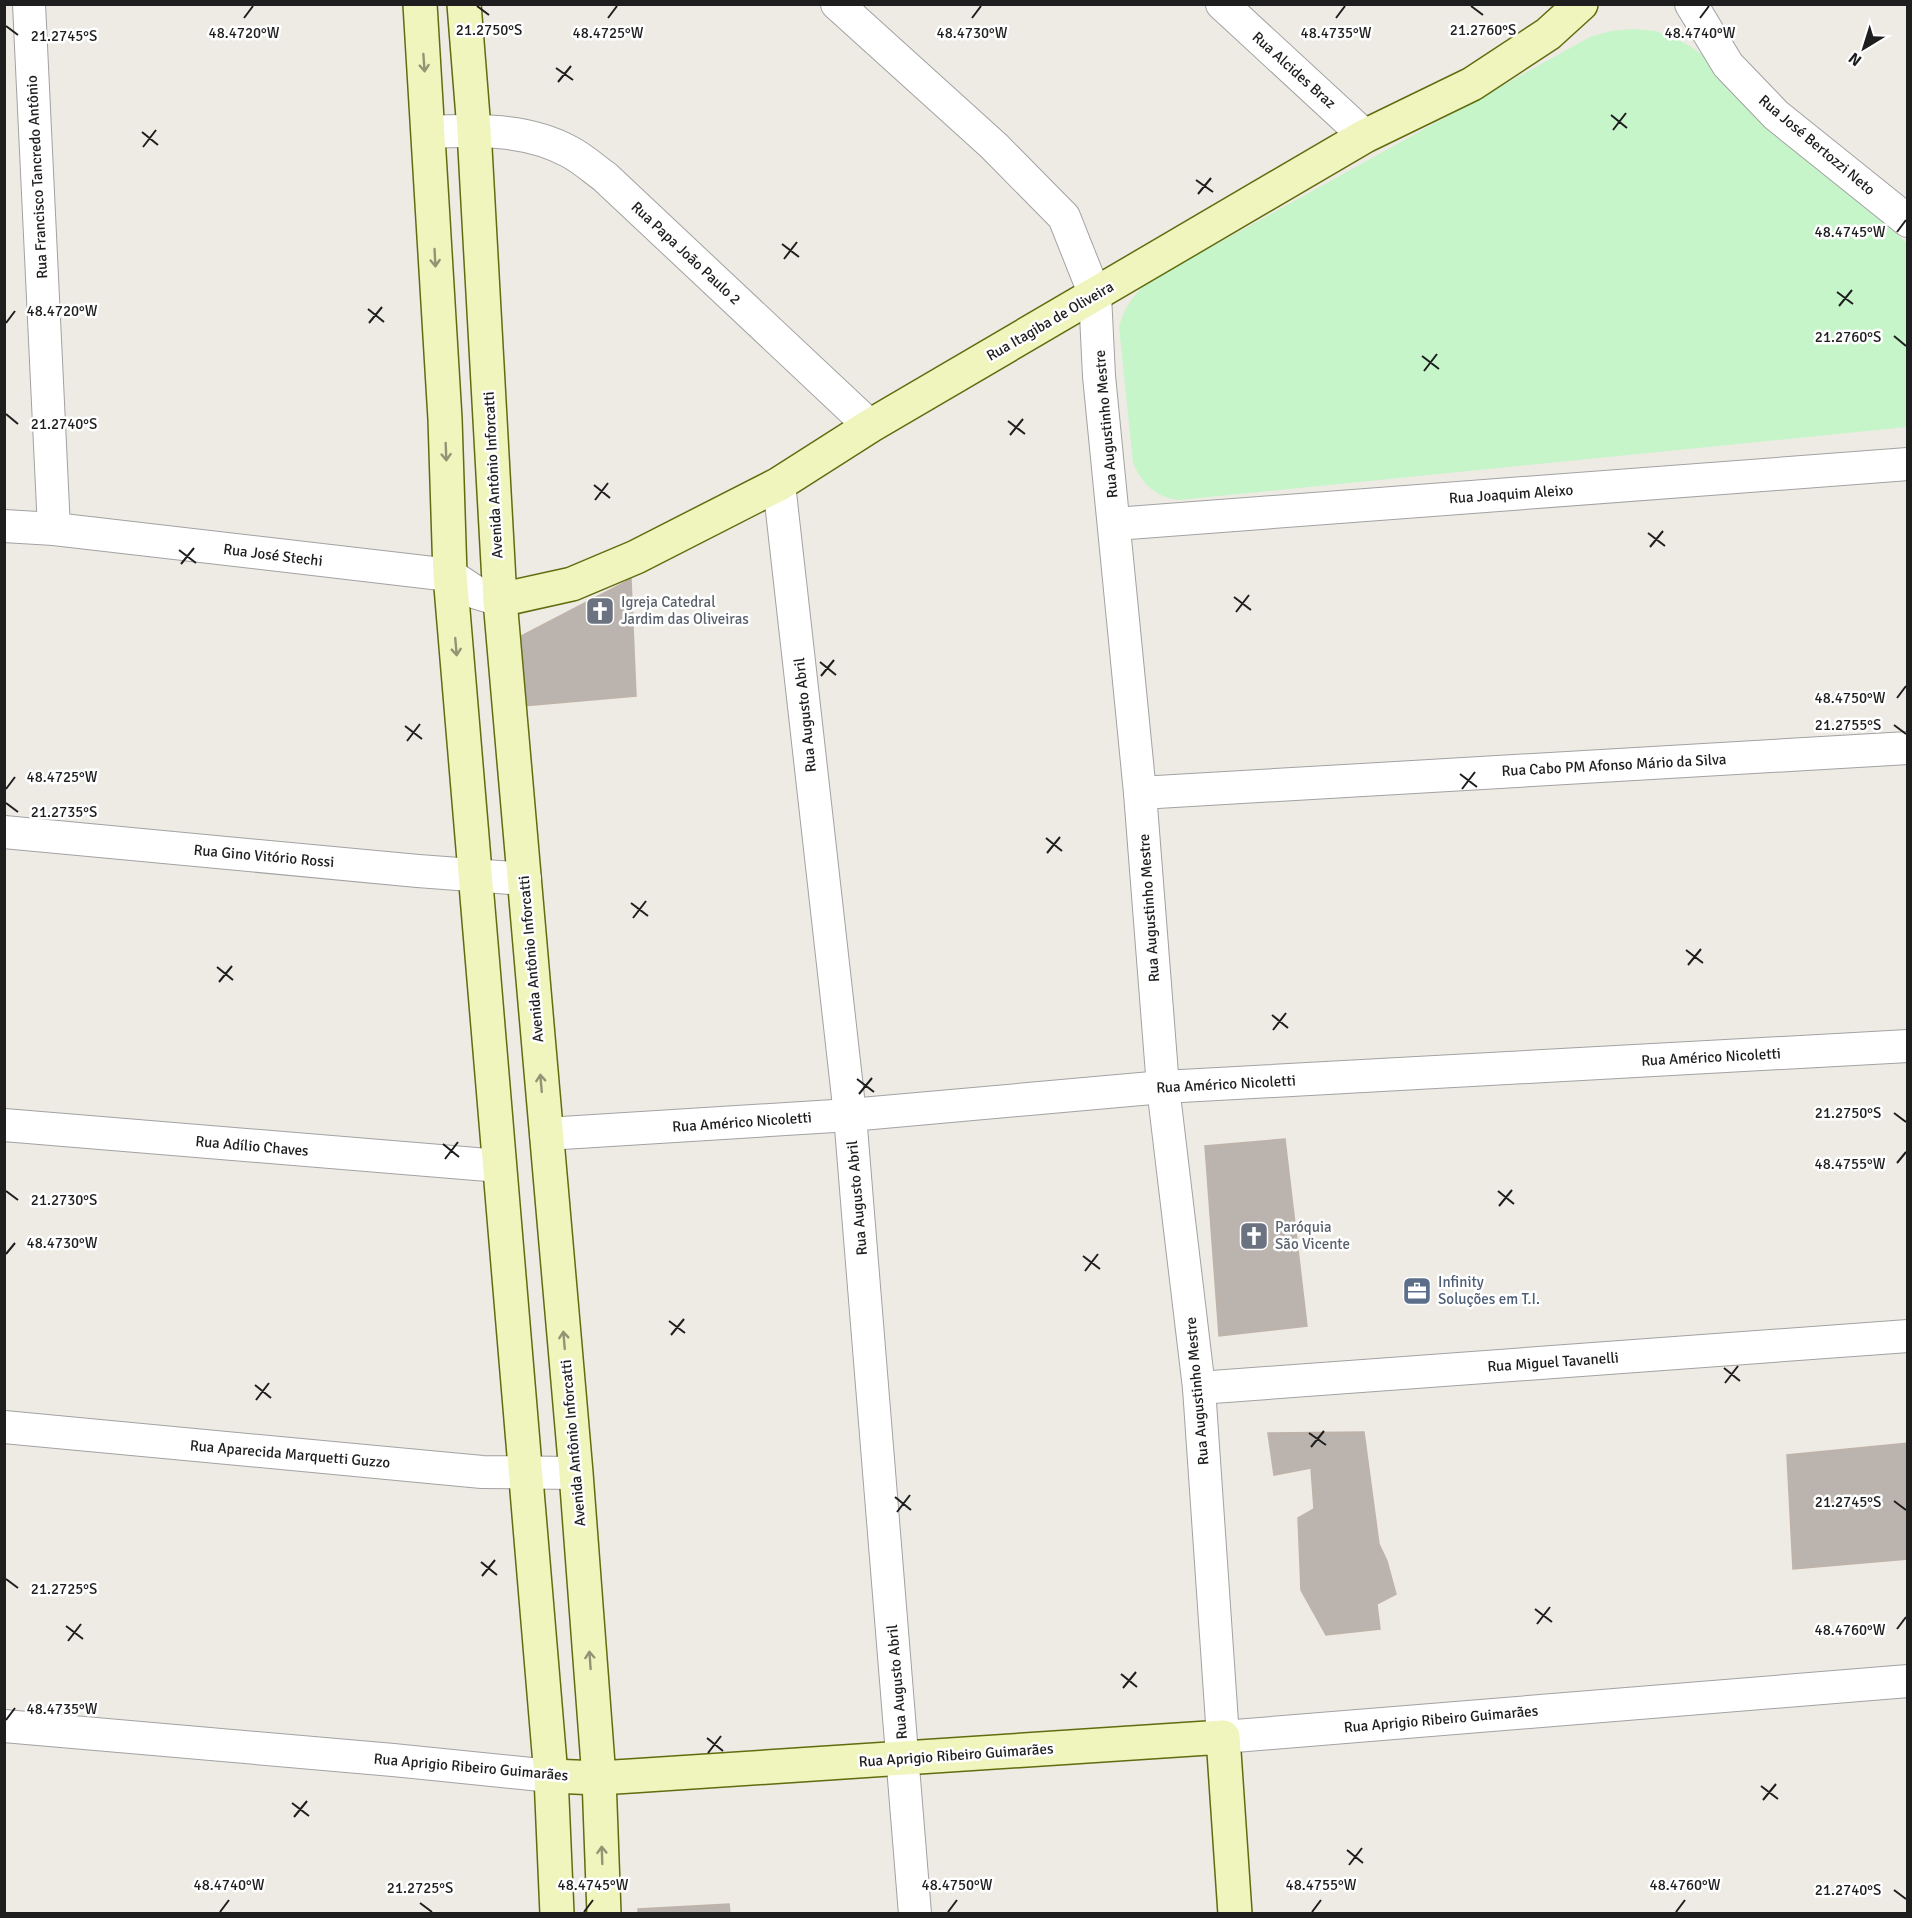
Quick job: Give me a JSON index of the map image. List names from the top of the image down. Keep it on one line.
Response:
{"streets":{"street":["Rua Alcides Braz","Rua José Bertozzi Neto","Rua Francisco Tancredo Antônio","Rua Papa João Paulo 2","Rua Itagiba de Oliveira","Rua Augustinho Mestre","Avenida Antônio Inforcatti","Rua Joaquim Aleixo","Rua José Stechi","Rua Augusto Abril","Rua Cabo PM Afonso Mário da Silva","Rua Gino Vitório Rossi","Rua Américo Nicoletti","Rua Adílio Chaves","Rua Miguel Tavanelli","Rua Aparecida Marquetti Guzzo","Rua Aprigio Ribeiro Guimarães"]},"crossings":[["Rua Alcides Braz","Rua Itagiba de Oliveira"],["Rua Francisco Tancredo Antônio","Rua José Stechi"],["Rua Papa João Paulo 2","Rua Itagiba de Oliveira"],["Rua Papa João Paulo 2","Avenida Antônio Inforcatti"],["Rua Itagiba de Oliveira","Rua Augustinho Mestre"],["Rua Itagiba de Oliveira","Avenida Antônio Inforcatti"],["Rua Itagiba de Oliveira","Rua José Stechi"],["Rua Itagiba de Oliveira","Rua Augusto Abril"],["Rua Augustinho Mestre","Rua Joaquim Aleixo"],["Rua Augustinho Mestre","Rua Cabo PM Afonso Mário da Silva"],["Rua Augustinho Mestre","Rua Américo Nicoletti"],["Rua Augustinho Mestre","Rua Miguel Tavanelli"],["Rua Augustinho Mestre","Rua Aprigio Ribeiro Guimarães"],["Avenida Antônio Inforcatti","Rua José Stechi"],["Avenida Antônio Inforcatti","Rua Gino Vitório Rossi"],["Avenida Antônio Inforcatti","Rua Américo Nicoletti"],["Avenida Antônio Inforcatti","Rua Aparecida Marquetti Guzzo"],["Avenida Antônio Inforcatti","Rua Aprigio Ribeiro Guimarães"],["Rua Augusto Abril","Rua Américo Nicoletti"],["Rua Augusto Abril","Rua Aprigio Ribeiro Guimarães"]],"places":{"church":["Igreja Catedral Jardim das Oliveiras","Paróquia São Vicente"],"office":["Infinity Soluções em T.I."]},"north":"bottom left","coordinates":["21.2760°S","21.2750°S","48.4720°W","48.4725°W","48.4730°W","48.4735°W","48.4740°W","21.2745°S","48.4745°W","21.2740°S","48.4750°W","21.2755°S","21.2735°S","48.4755°W","21.2730°S","21.2725°S","48.4760°W"]}
